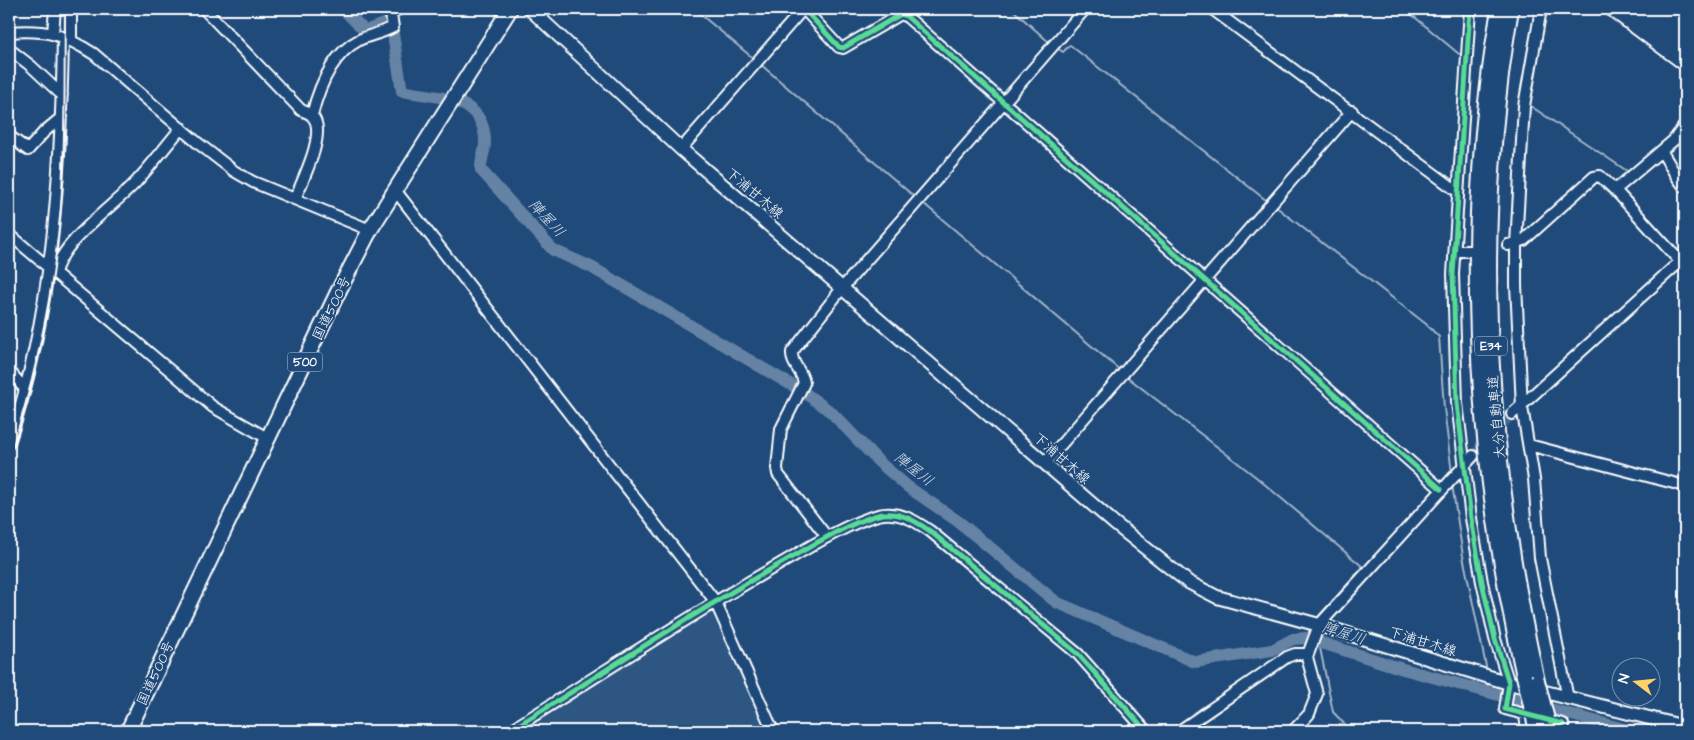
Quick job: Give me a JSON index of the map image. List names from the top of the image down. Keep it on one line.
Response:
{"streets":{"highway":["国道500号","E34","500","大分自動車道"],"main road":["下浦甘木線"]},"water":["陣屋川"],"north":"left"}
